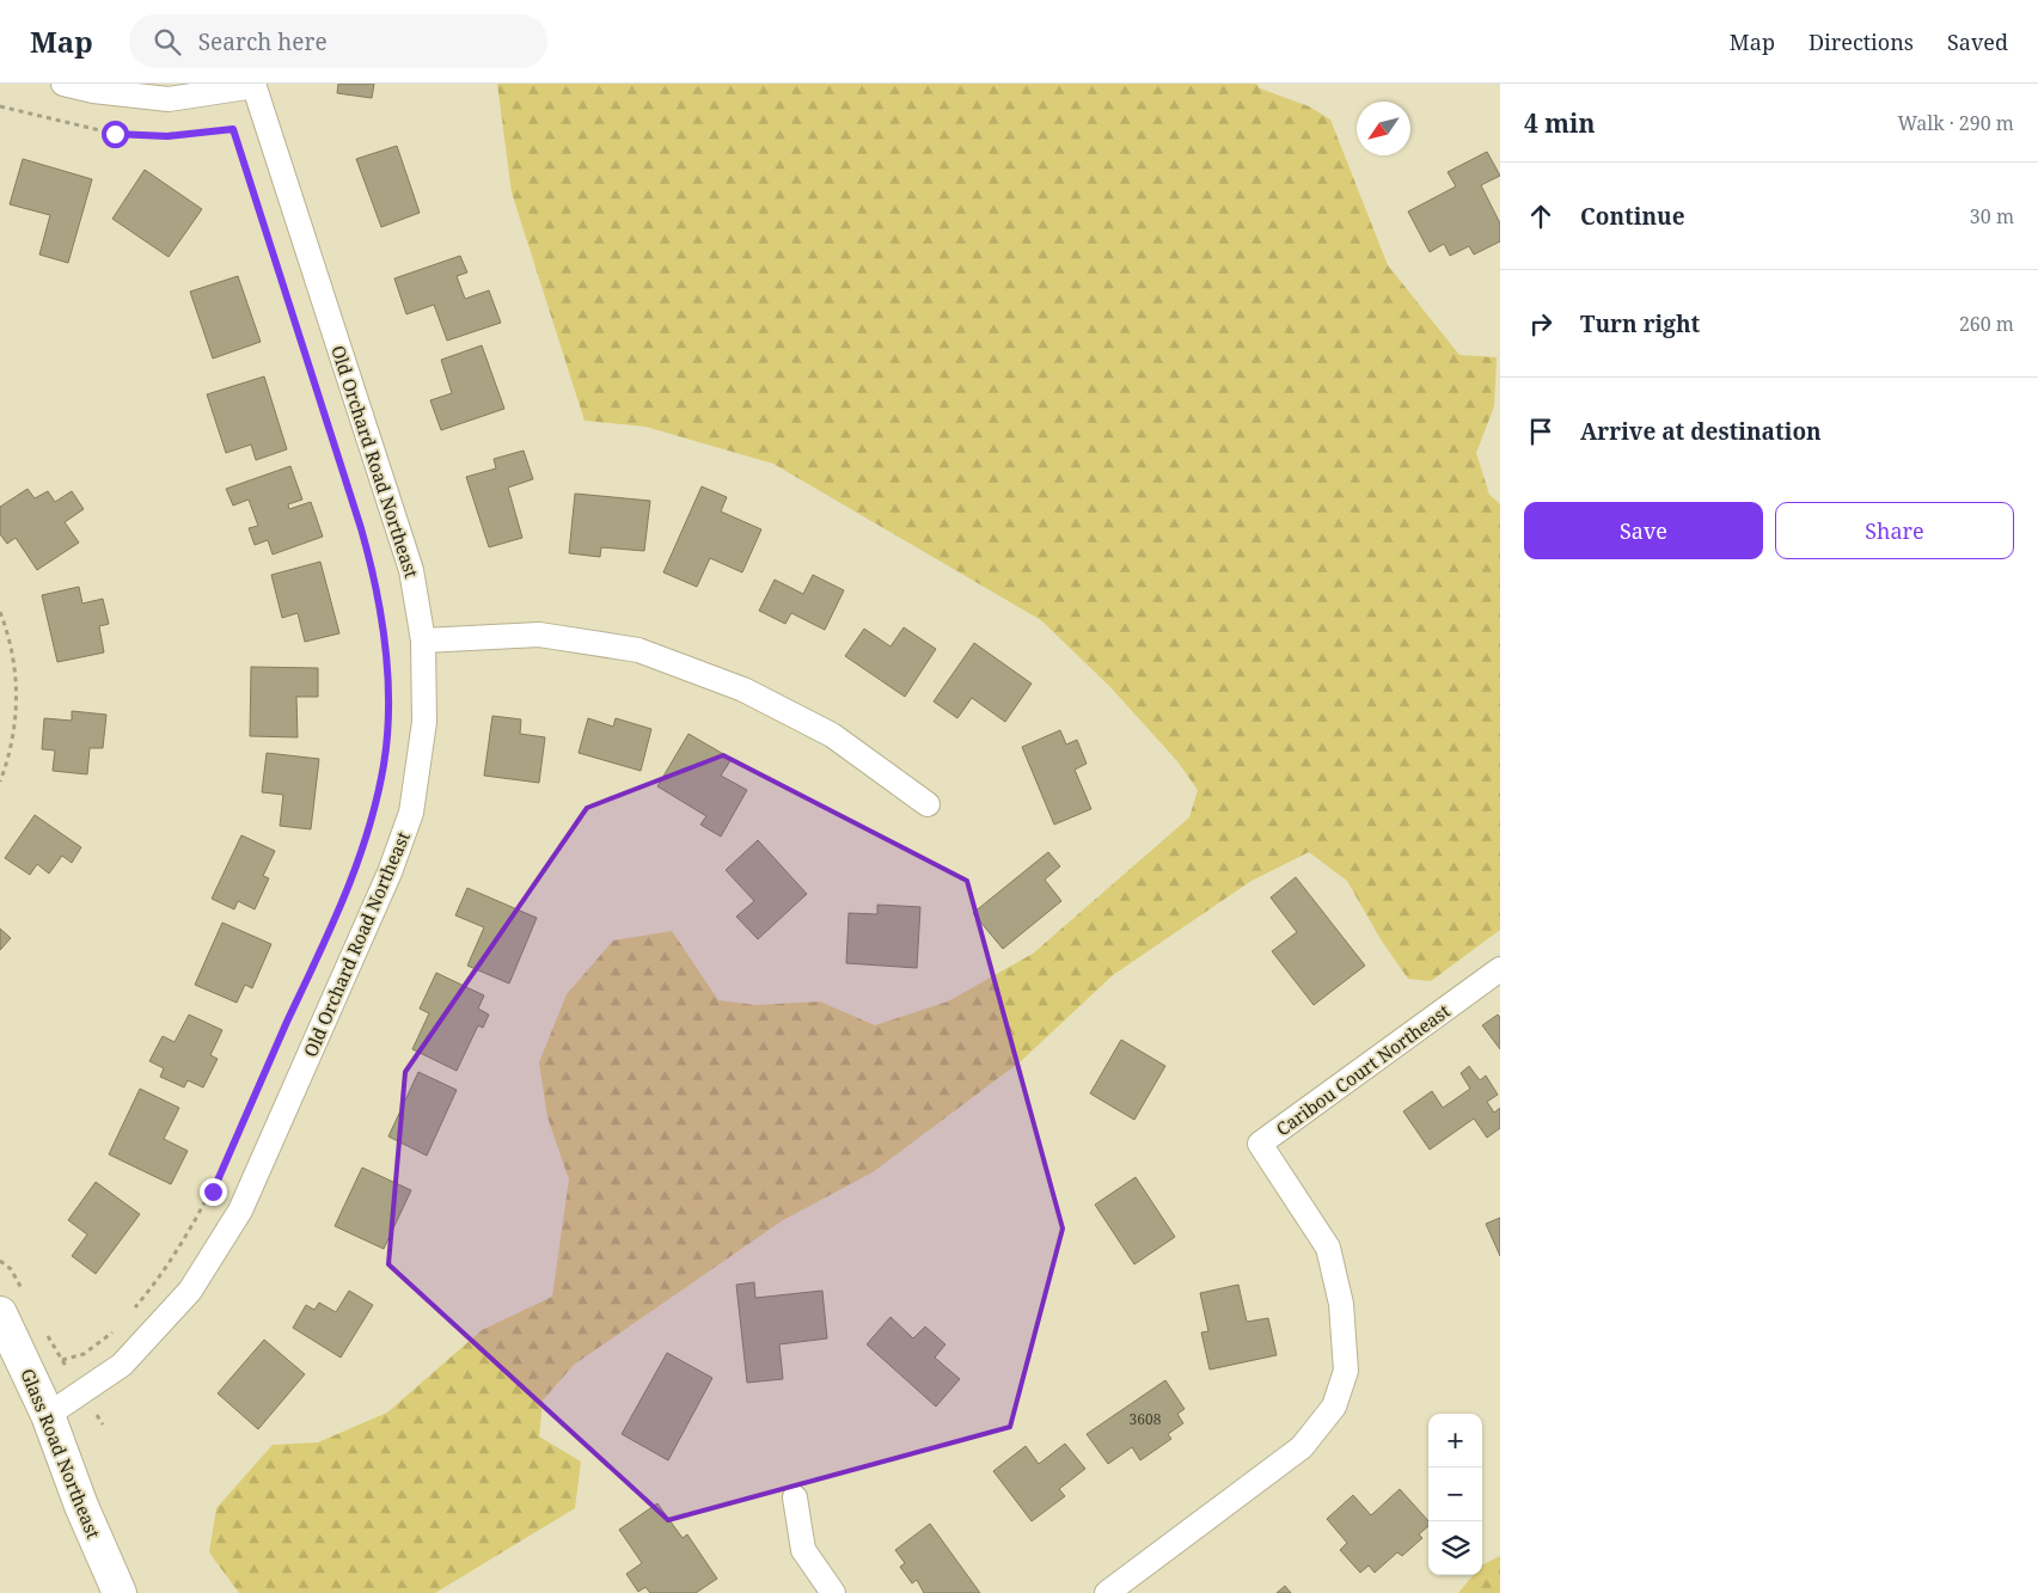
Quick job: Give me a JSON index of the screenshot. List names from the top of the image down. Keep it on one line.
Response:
{"streets":{"street":["Old Orchard Road Northeast","Caribou Court Northeast","Glass Road Northeast"]},"crossings":[["Old Orchard Road Northeast","Glass Road Northeast"]],"house_numbers":["3608"],"north":"bottom left","page":{"header":"Map","search":"Search here","nav":["Map","Directions","Saved"],"heading":["4 min","Walk · 290 m"],"list":[["Continue","30 m"],["Turn right","260 m"],"Arrive at destination"],"buttons":["Save","Share"],"map_buttons":["+","−"]}}
